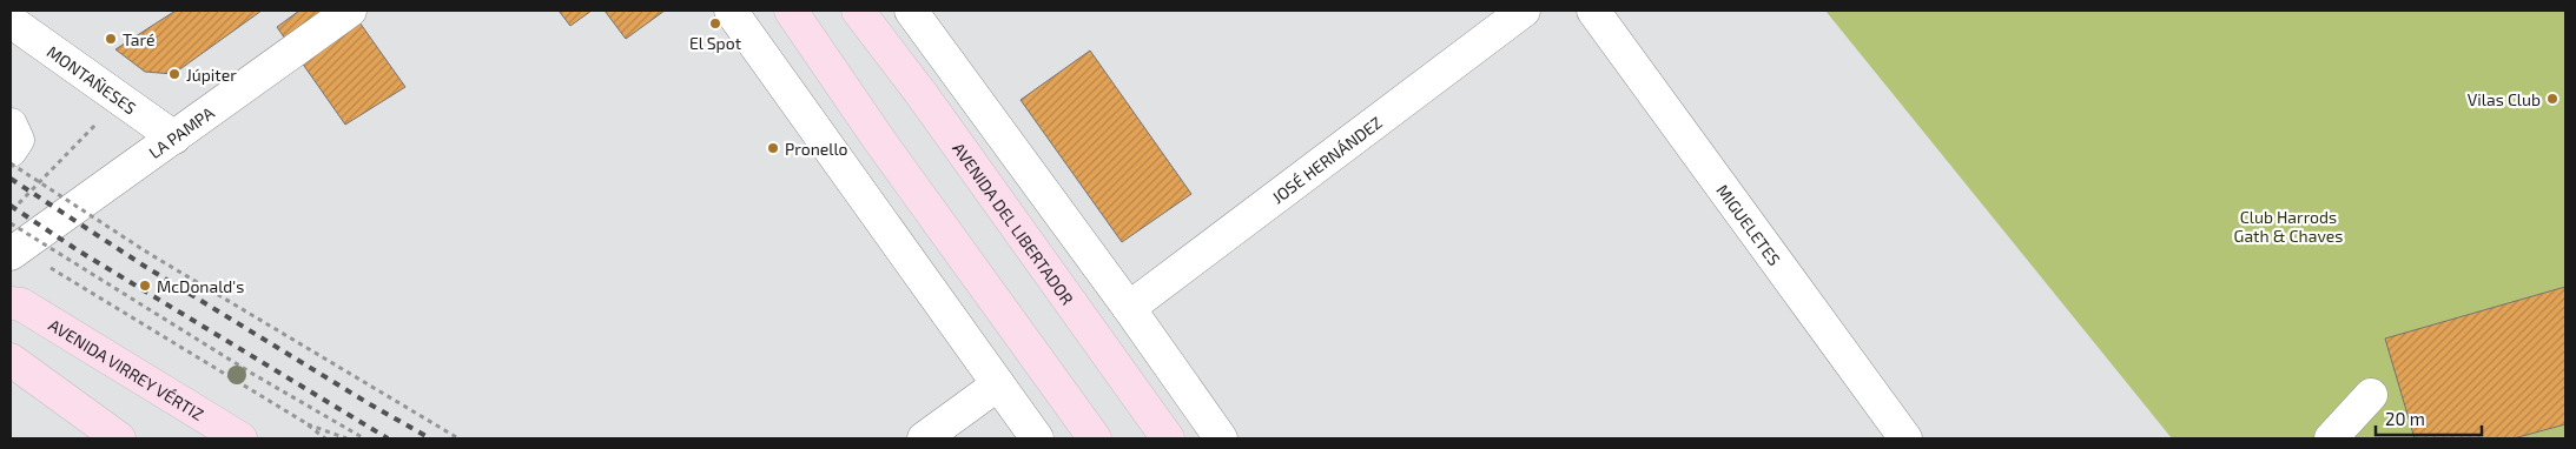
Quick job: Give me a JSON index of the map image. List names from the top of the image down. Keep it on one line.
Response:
{"streets":{"main road":["AVENIDA DEL LIBERTADOR","AVENIDA VIRREY VÉRTIZ"],"street":["MONTAÑESES","LA PAMPA","JOSÉ HERNÁNDEZ","MIGUELETES"]},"crossings":[["MONTAÑESES","LA PAMPA"]],"parks":["Club Harrods Gath & Chaves"],"places":["El Spot","Taré","Júpiter","Vilas Club","Pronello","McDonald's"],"scale_bar":"20 m"}
